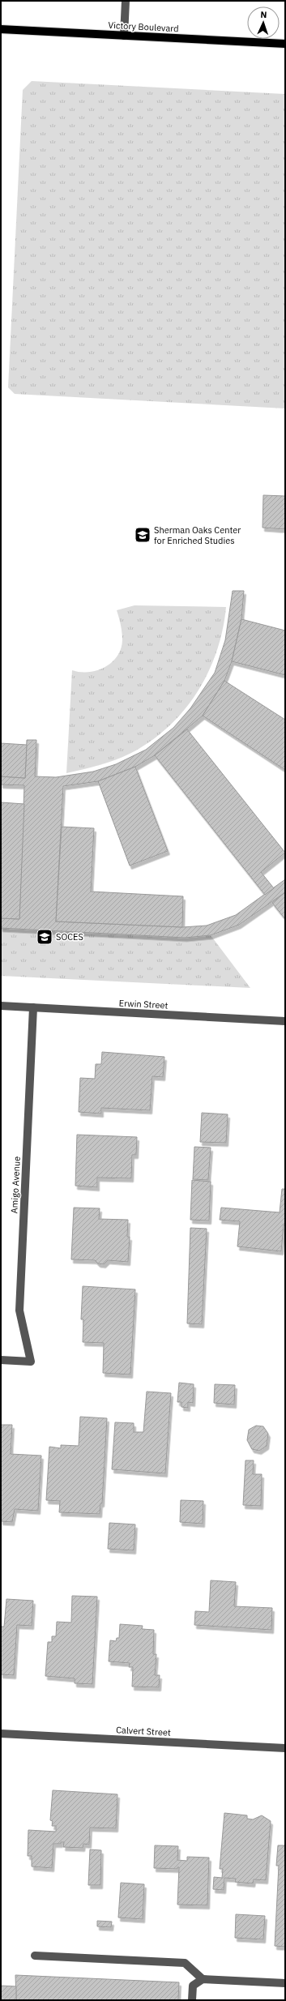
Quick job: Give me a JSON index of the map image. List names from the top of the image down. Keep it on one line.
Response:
{"streets":{"main road":["Victory Boulevard"],"street":["Erwin Street","Amigo Avenue","Calvert Street"]},"crossings":[["Erwin Street","Amigo Avenue"]],"places":{"school or university":["Sherman Oaks Center for Enriched Studies","SOCES"]},"north":"top"}
